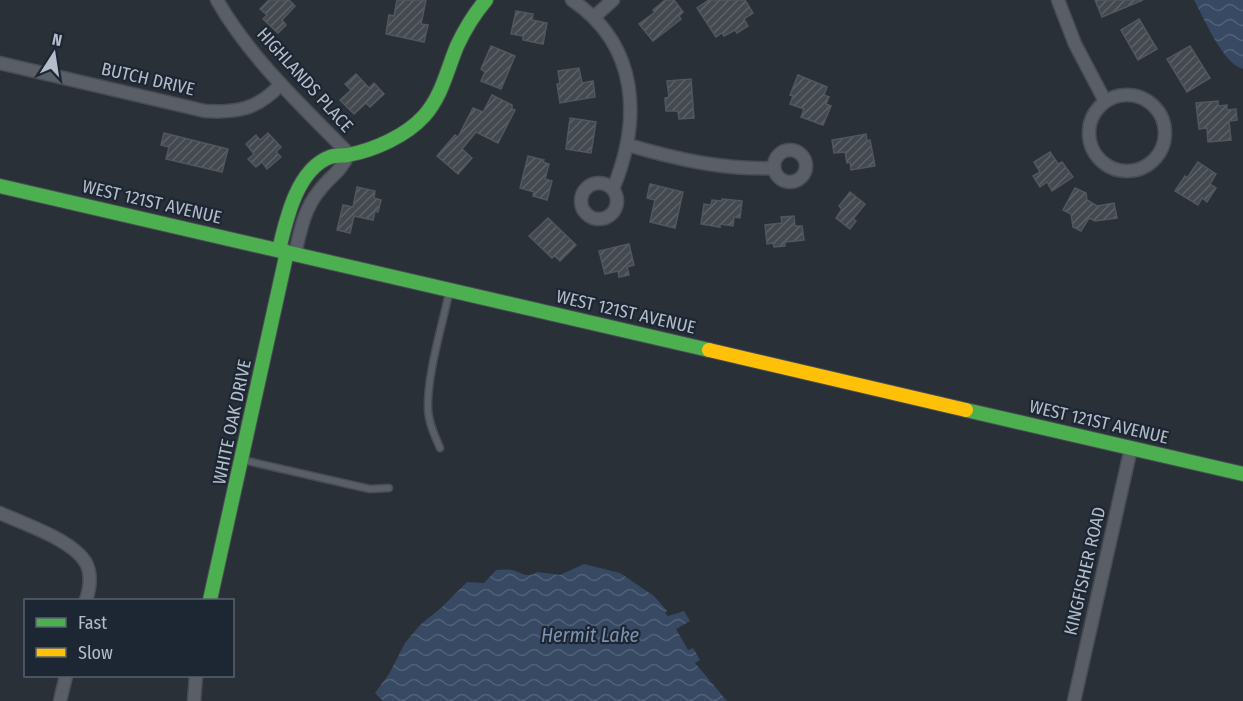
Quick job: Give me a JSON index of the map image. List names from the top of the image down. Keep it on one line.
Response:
{"streets":{"street":["BUTCH DRIVE","HIGHLANDS PLACE","WEST 121ST AVENUE","WHITE OAK DRIVE","KINGFISHER ROAD"]},"crossings":[["BUTCH DRIVE","HIGHLANDS PLACE"],["HIGHLANDS PLACE","WHITE OAK DRIVE"],["WEST 121ST AVENUE","WHITE OAK DRIVE"],["WEST 121ST AVENUE","KINGFISHER ROAD"]],"water":["Hermit Lake"],"legend":["Fast","Slow"],"north":"top"}
